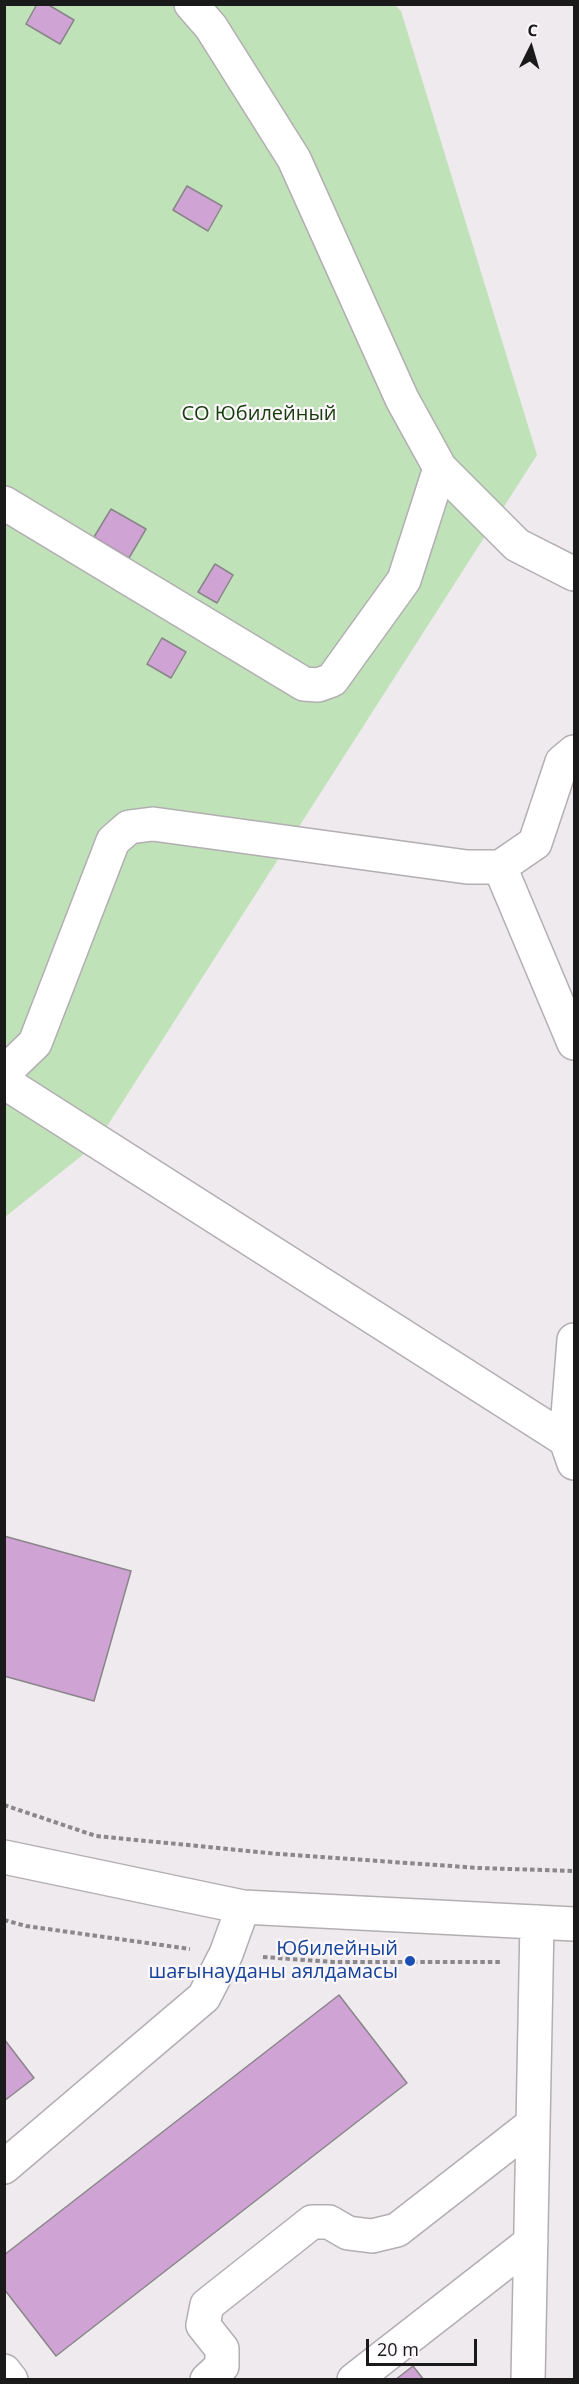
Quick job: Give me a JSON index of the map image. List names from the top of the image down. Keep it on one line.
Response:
{"parks":["СО Юбилейный"],"places":["Юбилейный шағынауданы аялдамасы"],"scale_bar":"20 m","north":"top"}
